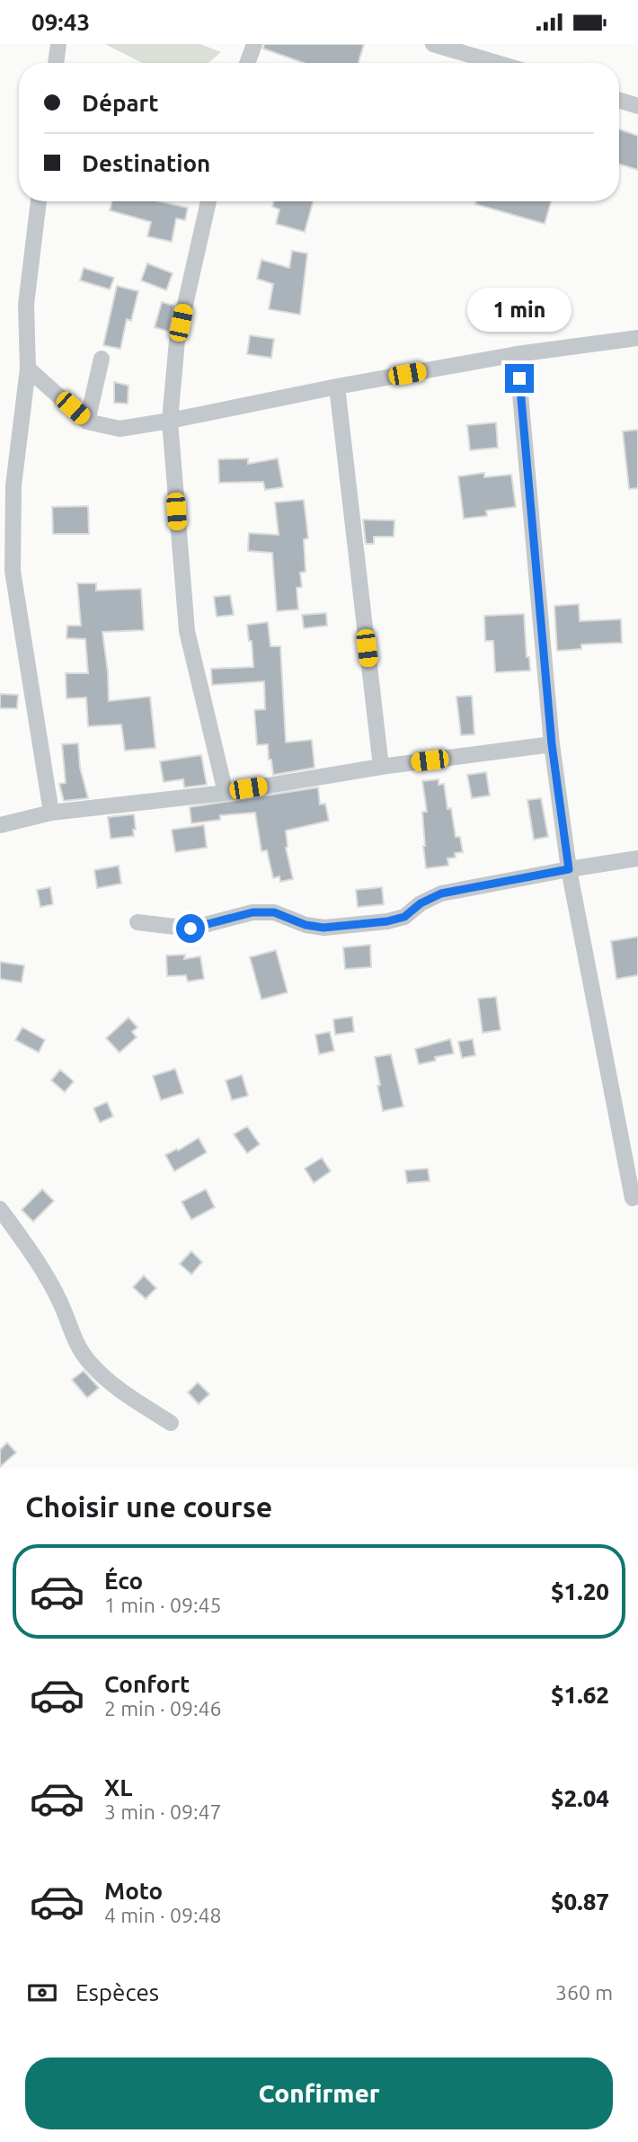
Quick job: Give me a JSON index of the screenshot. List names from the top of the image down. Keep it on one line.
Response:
{"page":{"status":"09:43","banner":["Départ","Destination"],"bubble":"1 min","heading":"Choisir une course","list":[{"name":"Éco","note":"1 min · 09:45","value":"$1.20"},{"name":"Confort","note":"2 min · 09:46","value":"$1.62"},{"name":"XL","note":"3 min · 09:47","value":"$2.04"},{"name":"Moto","note":"4 min · 09:48","value":"$0.87"}],"pay":["Espèces","360 m"],"buttons":"Confirmer"}}
